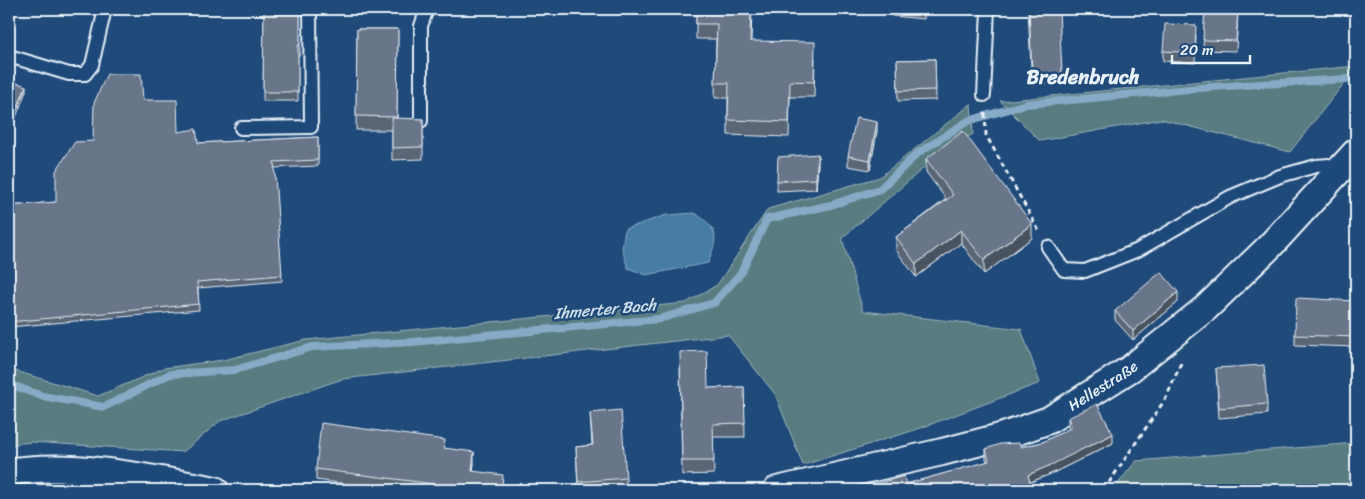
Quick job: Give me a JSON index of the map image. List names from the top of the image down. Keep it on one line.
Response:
{"streets":{"street":["Hellestraße"]},"districts":["Bredenbruch"],"water":["Ihmerter Bach"],"scale_bar":"20 m"}
